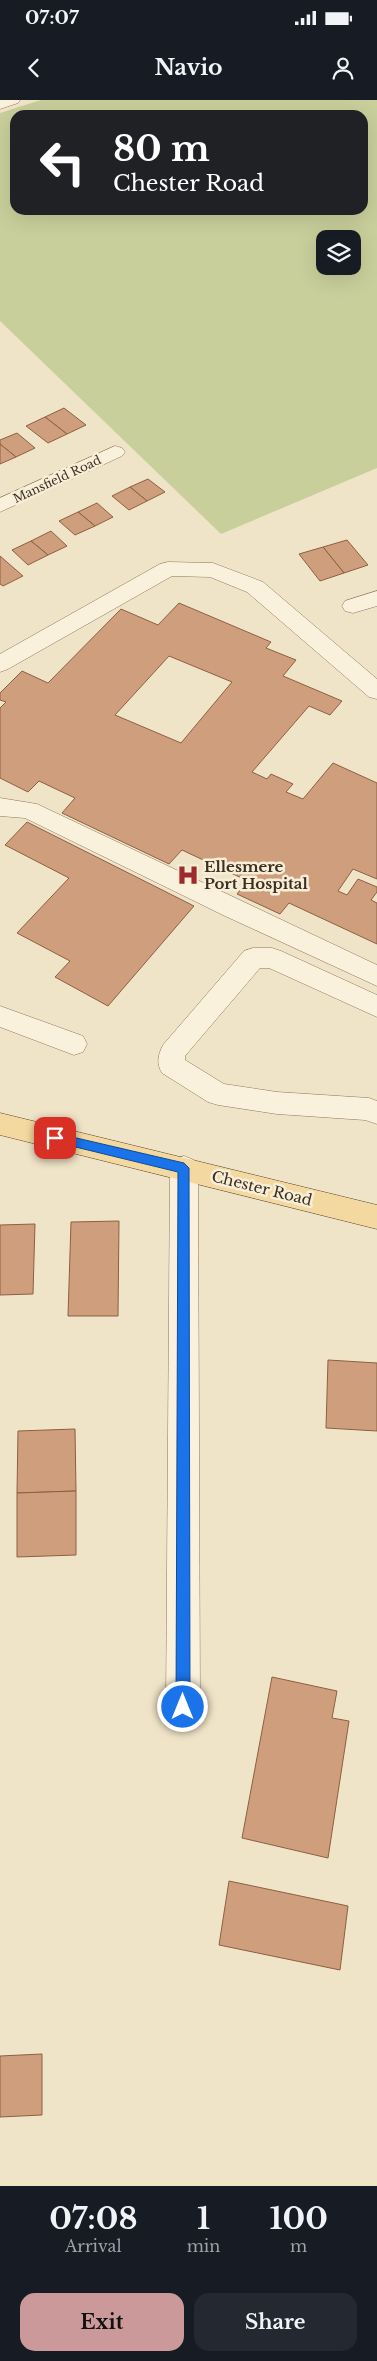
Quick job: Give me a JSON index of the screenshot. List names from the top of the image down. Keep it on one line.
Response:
{"streets":{"main road":["Chester Road"],"street":["Mansfield Road"]},"places":{"hospital":["Ellesmere Port Hospital"]},"page":{"status":"07:07","header":"Navio","turn":["80 m","Chester Road"],"eta":["07:08","Arrival","1","min","100","m"],"buttons":["Exit","Share"]}}
